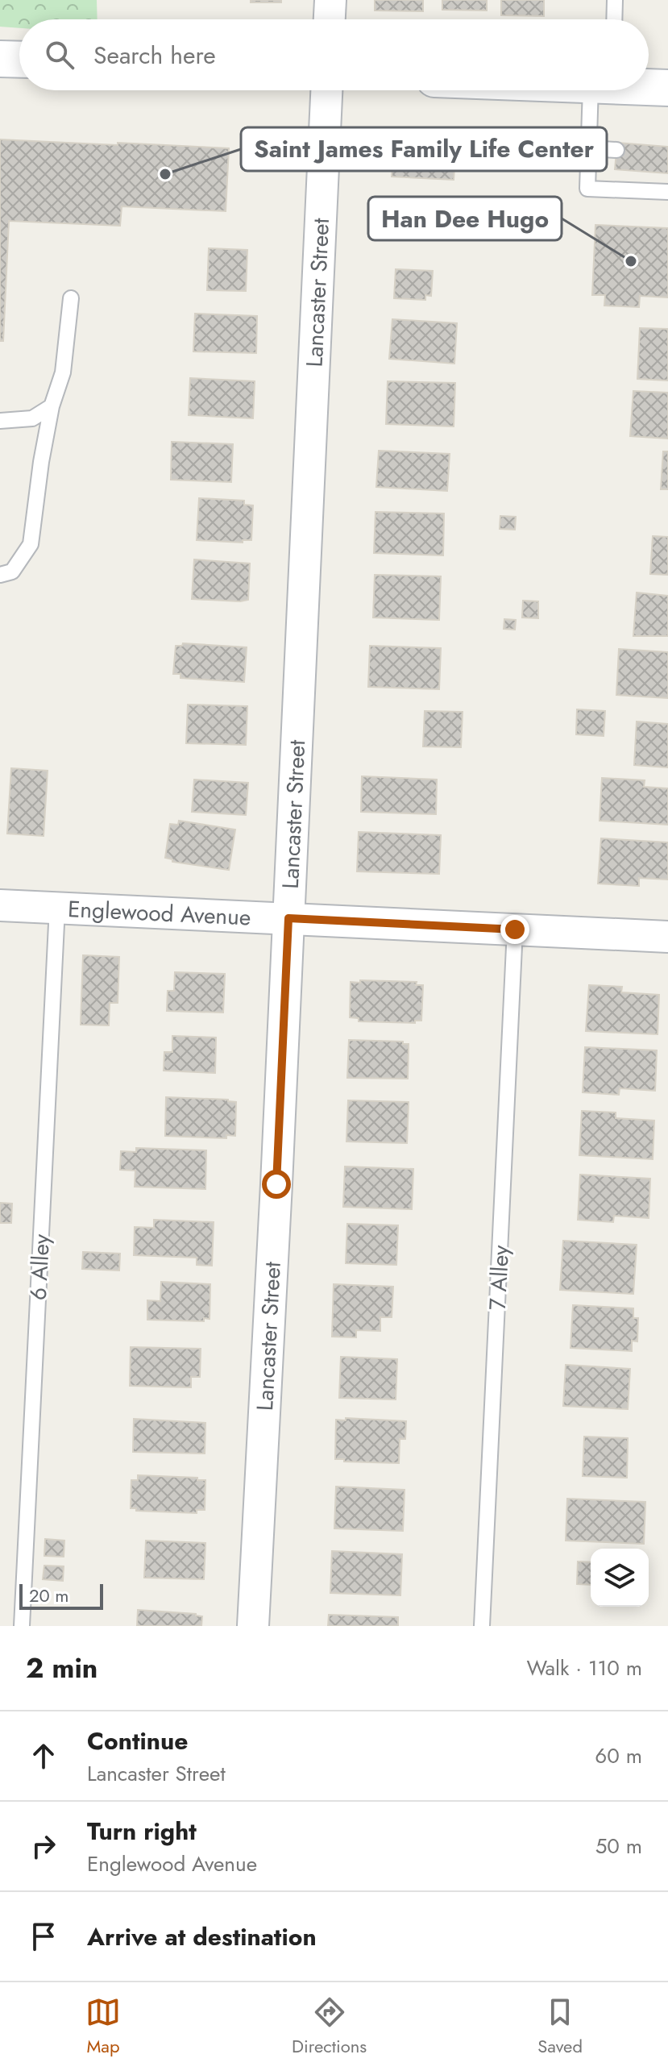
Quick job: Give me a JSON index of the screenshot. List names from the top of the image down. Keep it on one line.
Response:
{"streets":{"street":["Lancaster Street","Englewood Avenue"],"lane":["6 Alley","7 Alley"]},"crossings":[["Lancaster Street","Englewood Avenue"],["Englewood Avenue","6 Alley"],["Englewood Avenue","7 Alley"]],"places":["Saint James Family Life Center","Han Dee Hugo"],"scale_bar":"20 m","page":{"search":"Search here","scale":"20 m","heading":["2 min","Walk · 110 m"],"list":[["Continue","Lancaster Street","60 m"],["Turn right","Englewood Avenue","50 m"],"Arrive at destination"],"nav":["Map","Directions","Saved"]}}
